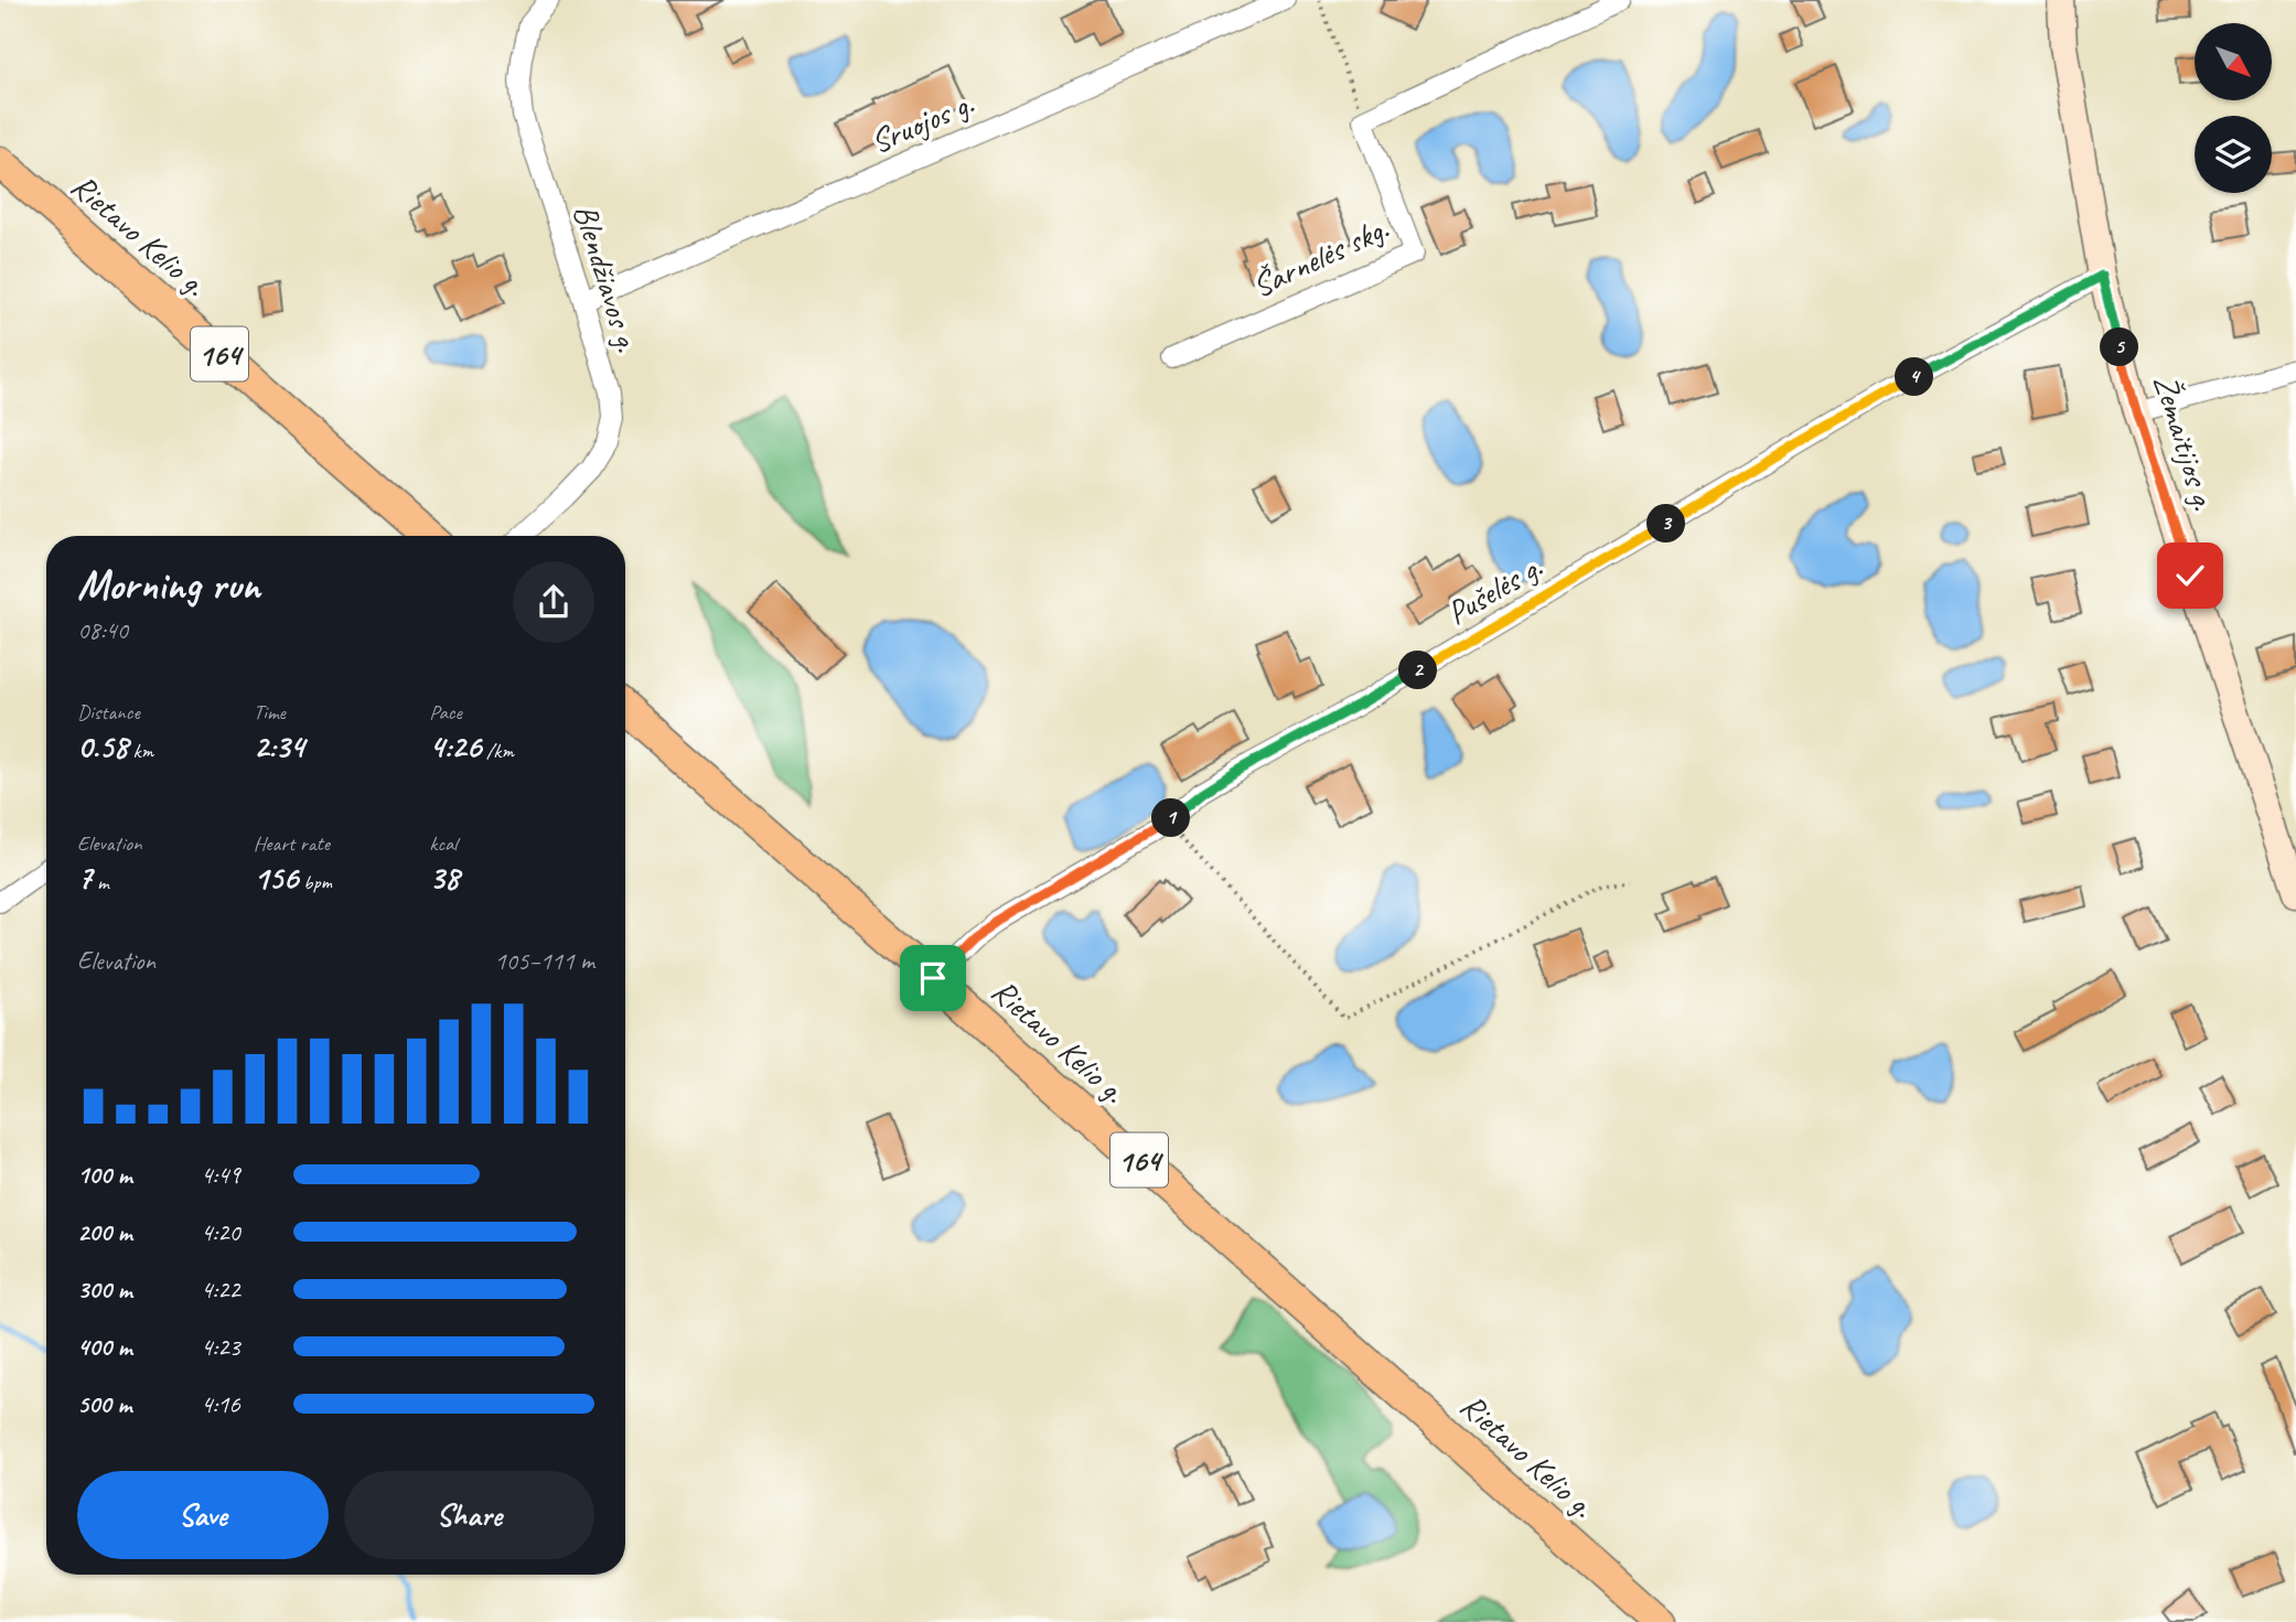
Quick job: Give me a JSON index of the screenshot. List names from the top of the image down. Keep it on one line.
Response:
{"streets":{"main road":["Rietavo Kelio g.","164","Žemaitijos g."],"street":["Sruojos g.","Šarnelės skg.","Blendžiavos g.","Pušelės g."]},"crossings":[["Sruojos g.","Blendžiavos g."],["Rietavo Kelio g.","Pušelės g."],["Žemaitijos g.","Pušelės g."]],"north":"bottom right","page":{"pins":["5","4","3","2","1"],"heading":["Morning run","08:40"],"stats":[["Distance","0.58 km"],["Time","2:34"],["Pace","4:26 /km"],["Elevation","7 m"],["Heart rate","156 bpm"],["kcal","38"]],"chart":["Elevation","105–111 m"],"list":[{"name":"100 m","note":"4:49"},{"name":"200 m","note":"4:20"},{"name":"300 m","note":"4:22"},{"name":"400 m","note":"4:23"},{"name":"500 m","note":"4:16"}],"buttons":["Save","Share"]}}
